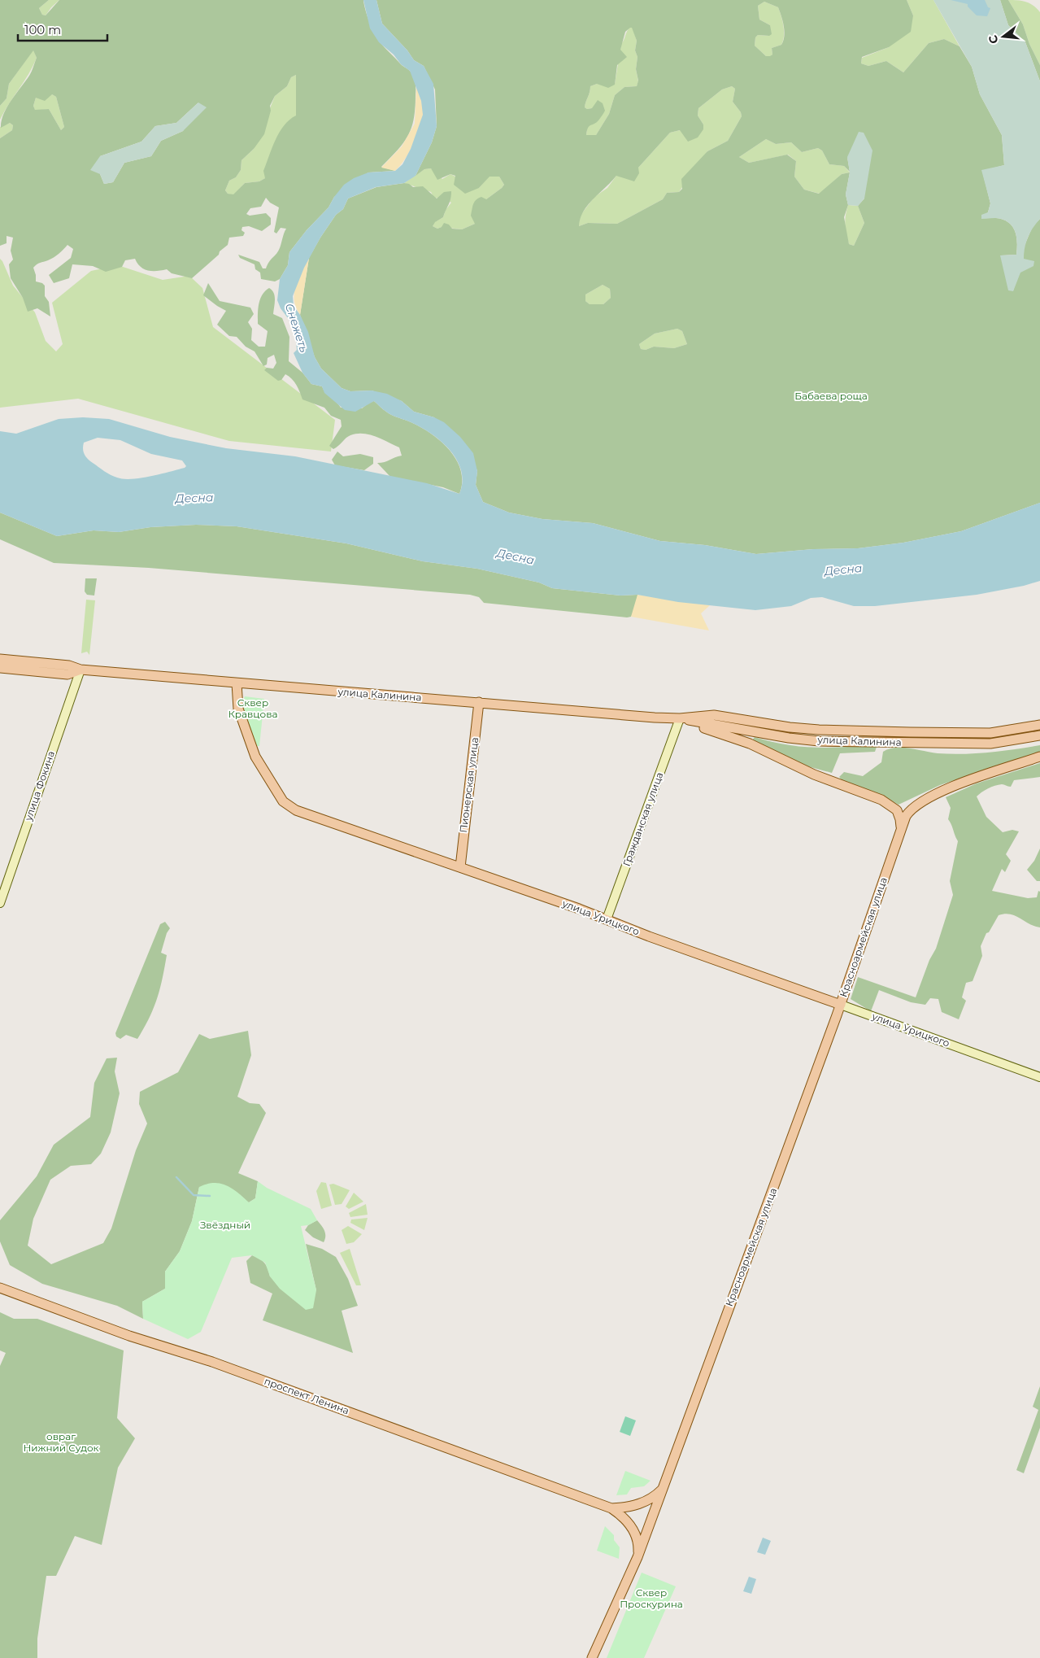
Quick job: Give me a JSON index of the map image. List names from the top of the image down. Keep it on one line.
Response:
{"streets":{"main road":["улица Калинина","Пионерская улица","улица Фокина","Гражданская улица","улица Урицкого","Красноармейская улица","проспект Ленина"]},"crossings":[["улица Калинина","Пионерская улица"],["улица Калинина","улица Фокина"],["улица Калинина","Гражданская улица"],["улица Калинина","улица Урицкого"],["Пионерская улица","улица Урицкого"],["Гражданская улица","улица Урицкого"],["улица Урицкого","Красноармейская улица"]],"water":["Снежеть","Десна"],"parks":["Бабаева роща","Сквер Кравцова","Звёздный","овраг Нижний Судок","Сквер Проскурина"],"scale_bar":"100 m","north":"left"}
